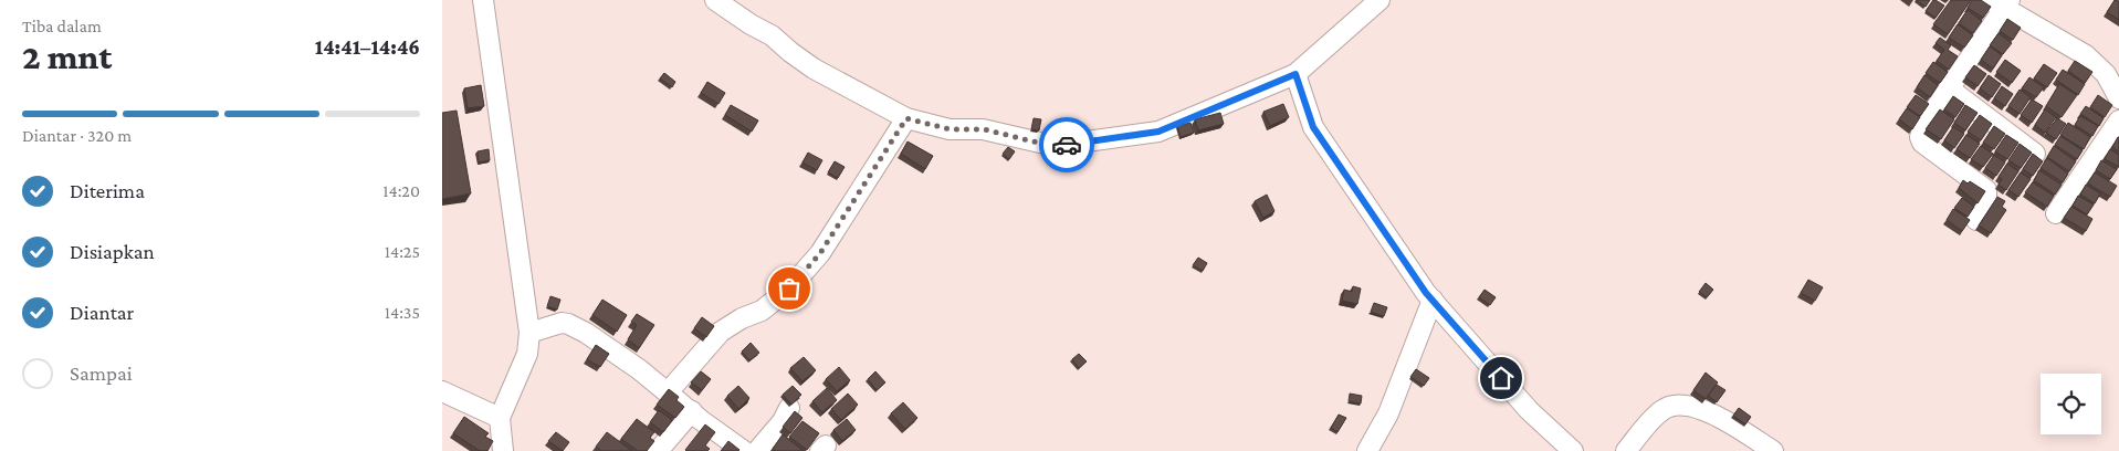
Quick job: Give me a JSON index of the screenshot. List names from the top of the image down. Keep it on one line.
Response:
{"page":{"heading":["2 mnt","Tiba dalam","14:41–14:46"],"bar":"Diantar · 320 m","list":[["Diterima","14:20"],["Disiapkan","14:25"],["Diantar","14:35"],"Sampai"]}}
